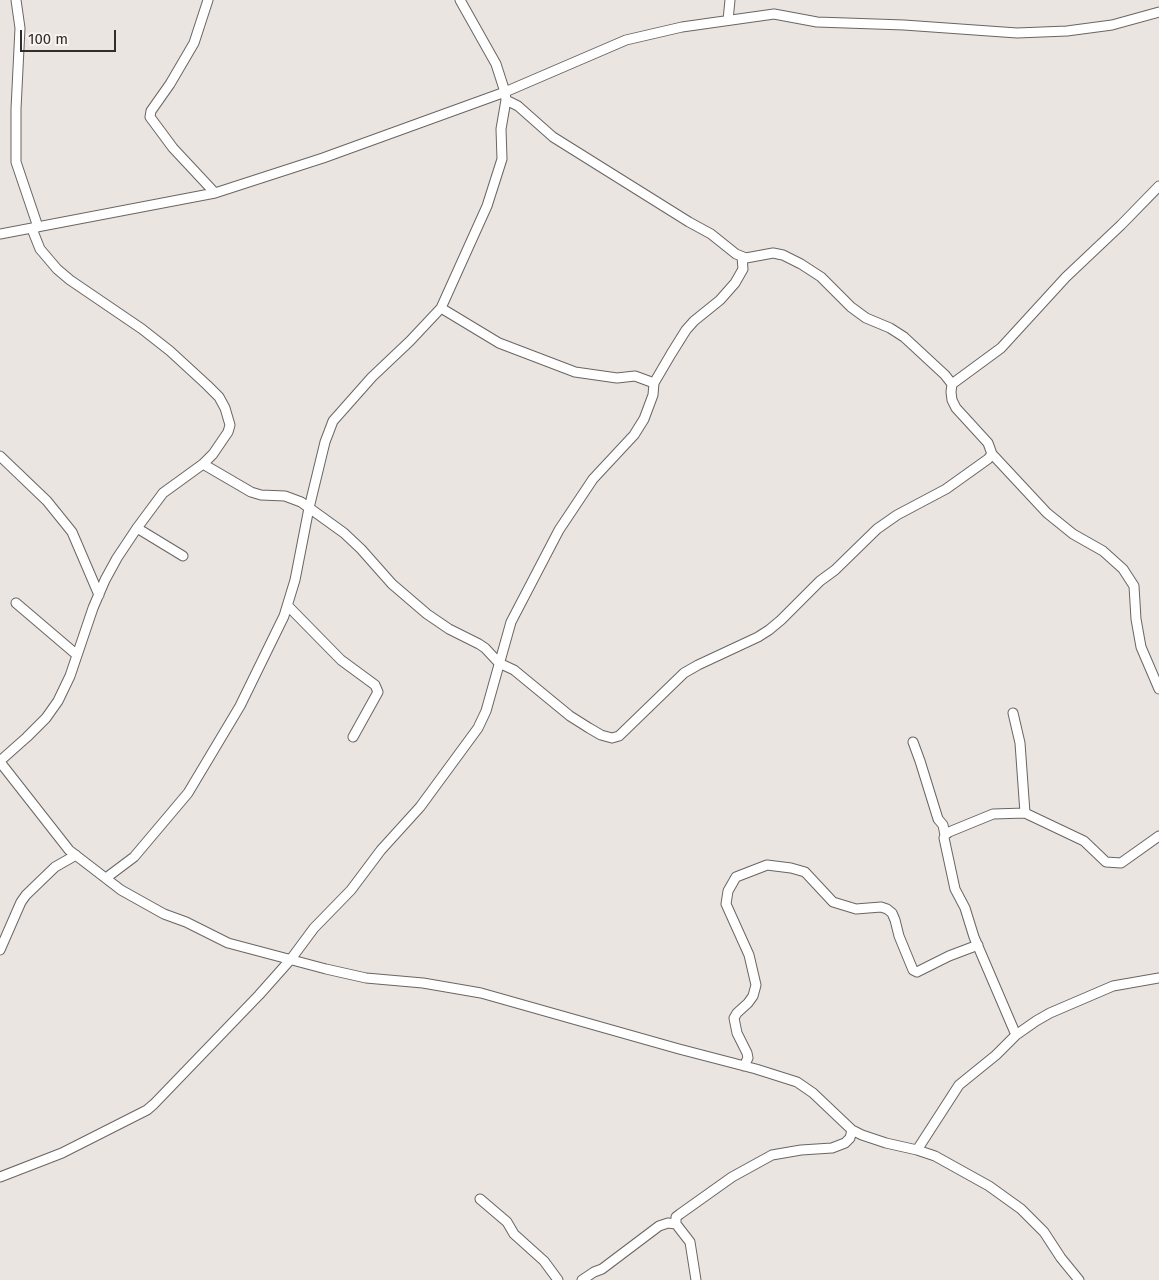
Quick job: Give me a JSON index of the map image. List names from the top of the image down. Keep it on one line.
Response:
{"scale_bar":"100 m"}
